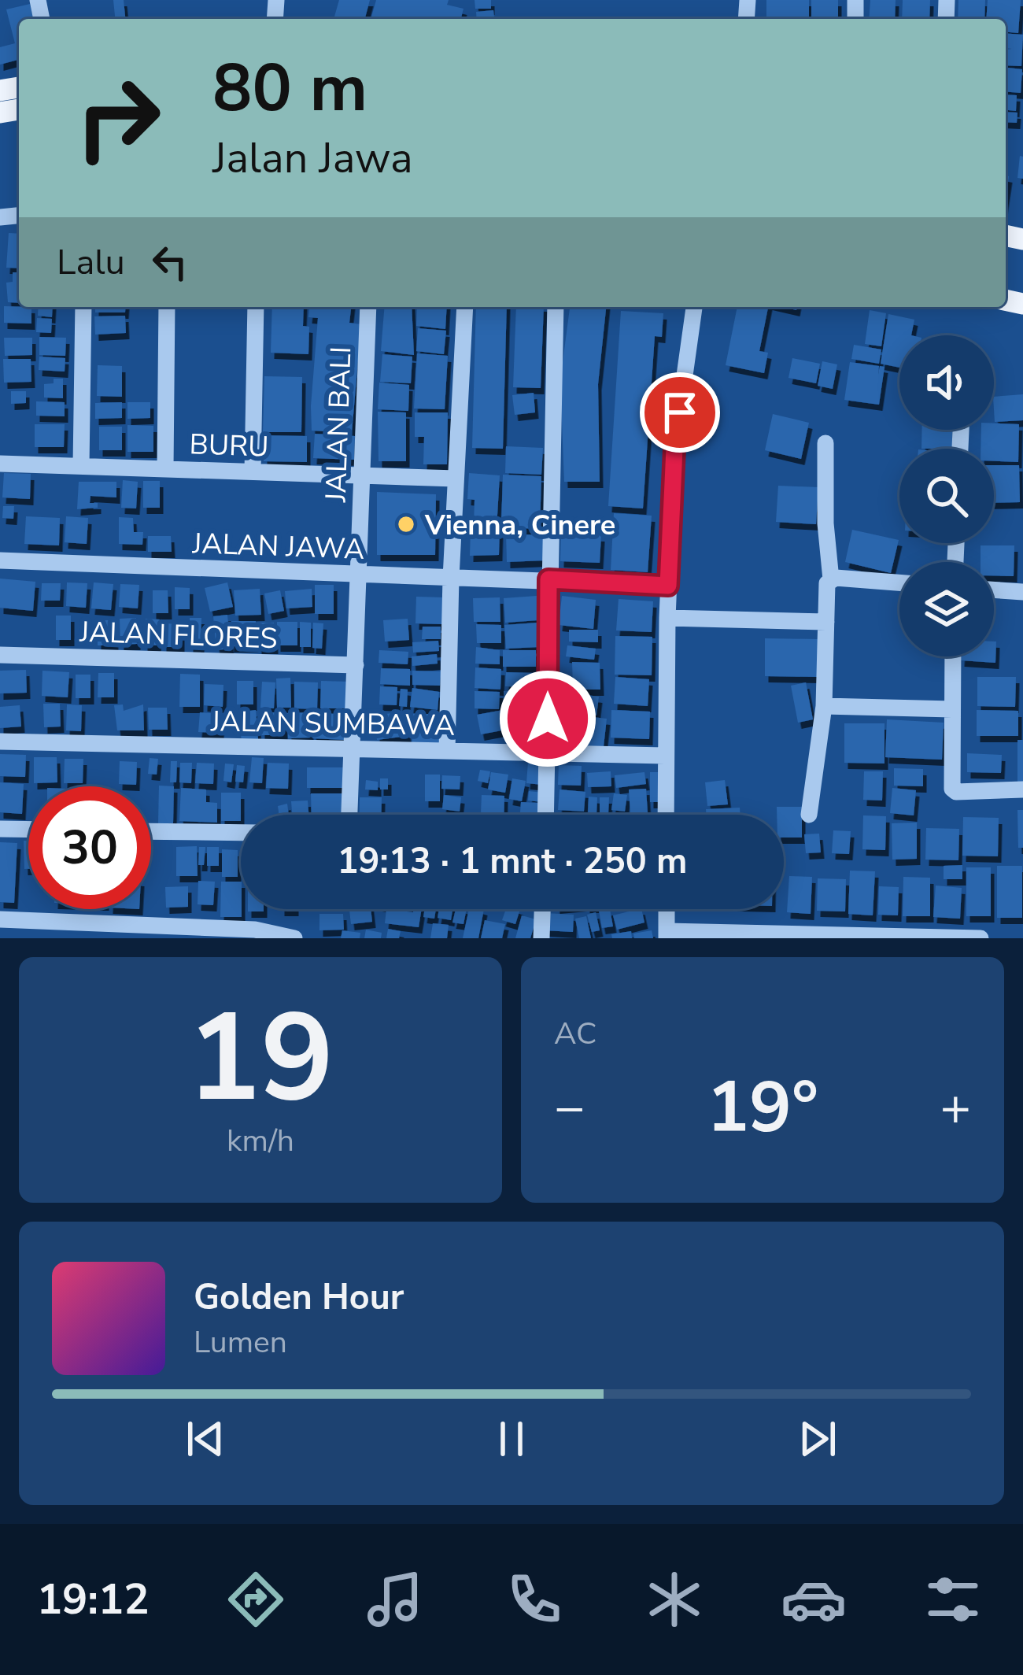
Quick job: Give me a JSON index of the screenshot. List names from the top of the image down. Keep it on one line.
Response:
{"streets":{"street":["JALAN BALI","BURU","JALAN JAWA","JALAN FLORES","JALAN SUMBAWA"]},"crossings":[["JALAN BALI","BURU"],["JALAN BALI","JALAN JAWA"],["JALAN BALI","JALAN FLORES"],["JALAN BALI","JALAN SUMBAWA"]],"places":["Vienna, Cinere"],"page":{"turn":["80 m","Jalan Jawa"],"then":"Lalu","limit":"30","trip":"19:13 · 1 mnt · 250 m","tile":[["19","km/h"],"AC"],"heat":["−","19°","+"],"song":["Golden Hour","Lumen"],"tabs":"19:12"}}
